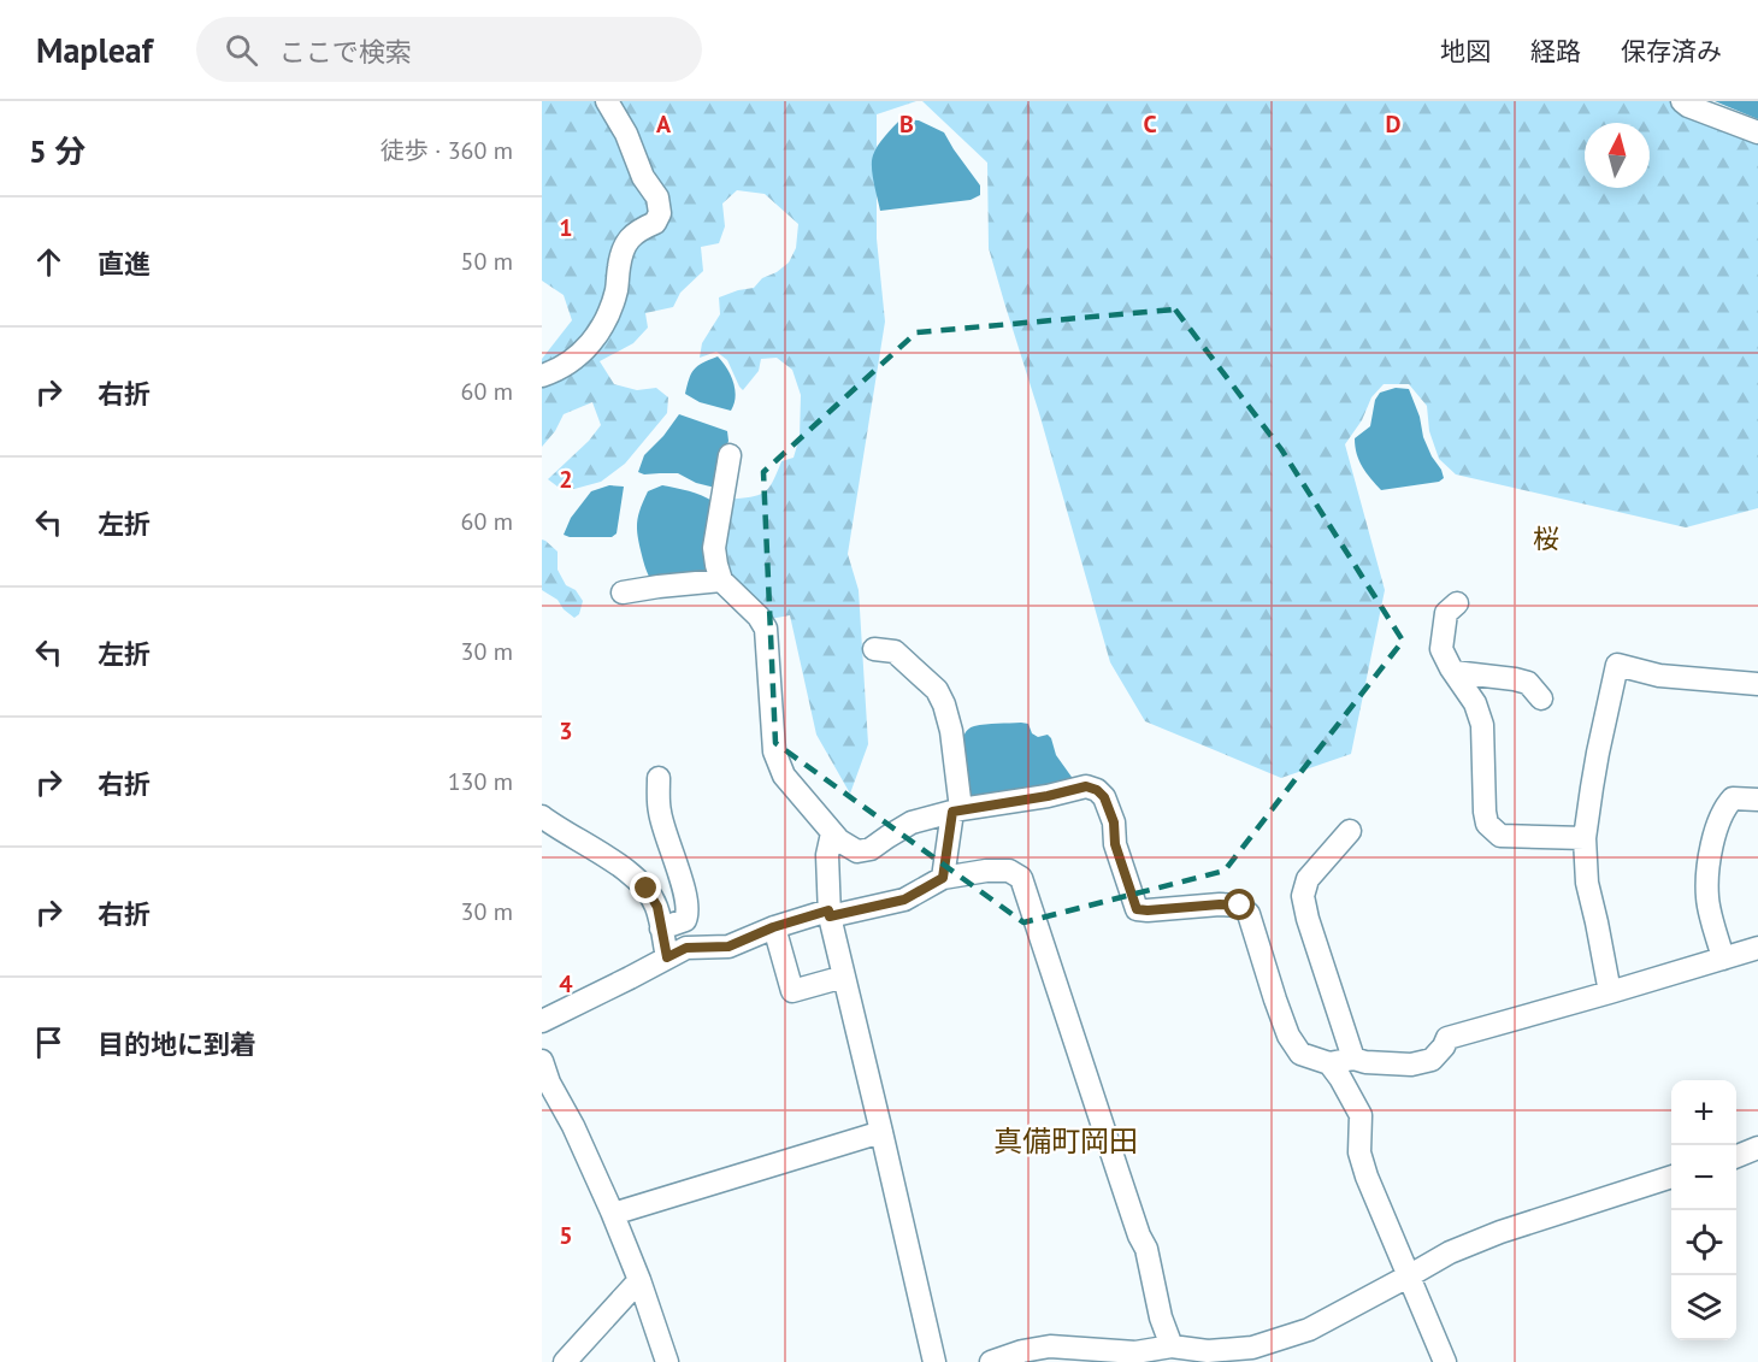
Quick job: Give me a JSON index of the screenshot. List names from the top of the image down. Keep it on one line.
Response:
{"districts":["桜","真備町岡田"],"north":"top","page":{"header":"Mapleaf","search":"ここで検索","nav":["地図","経路","保存済み"],"heading":["5 分","徒歩 · 360 m"],"list":[["直進","50 m"],["右折","60 m"],["左折","60 m"],["左折","30 m"],["右折","130 m"],["右折","30 m"],"目的地に到着"],"map_buttons":["+","−"]},"grid":{"columns":["A","B","C","D"],"rows":["1","2","3","4","5"]}}
